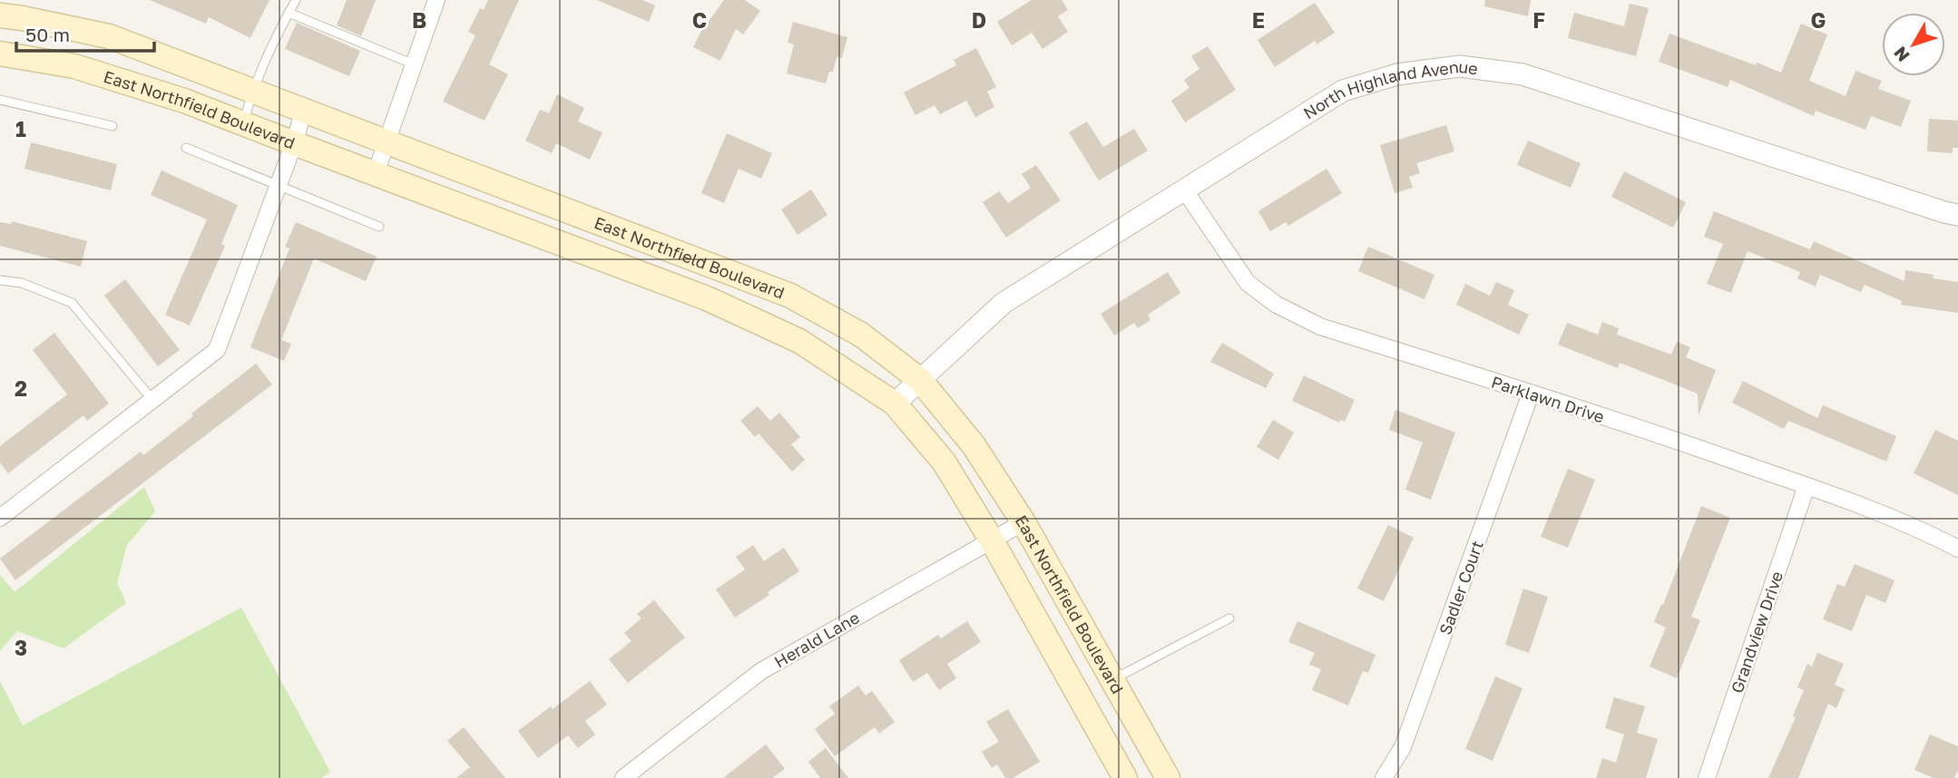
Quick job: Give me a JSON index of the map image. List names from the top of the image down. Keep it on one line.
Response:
{"streets":{"main road":["East Northfield Boulevard"],"street":["North Highland Avenue","Parklawn Drive","Sadler Court","Grandview Drive","Herald Lane"]},"crossings":[["North Highland Avenue","East Northfield Boulevard"],["North Highland Avenue","Parklawn Drive"],["East Northfield Boulevard","Herald Lane"],["Parklawn Drive","Sadler Court"],["Parklawn Drive","Grandview Drive"]],"scale_bar":"50 m","north":"bottom left","grid":{"columns":["B","C","D","E","F","G"],"rows":["1","2","3"]}}
